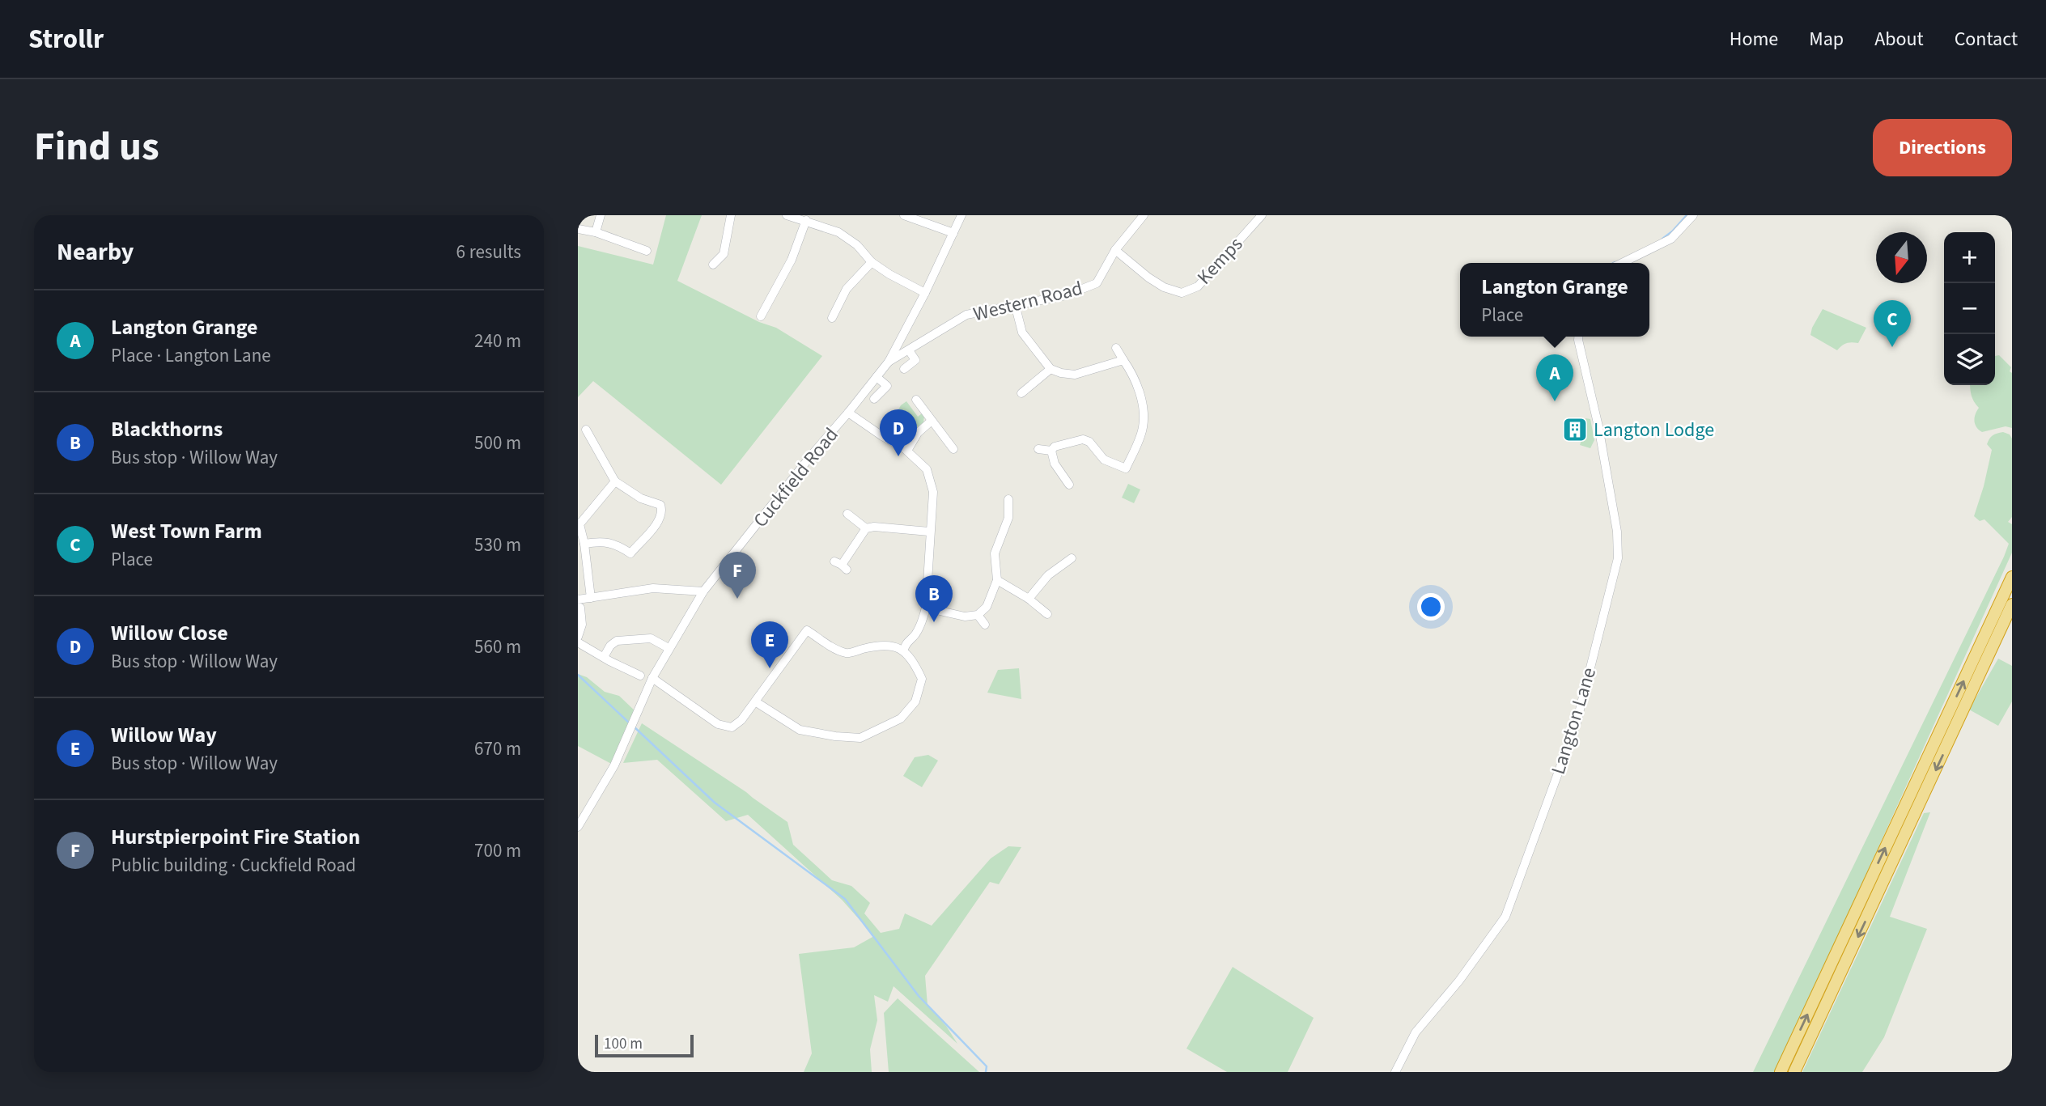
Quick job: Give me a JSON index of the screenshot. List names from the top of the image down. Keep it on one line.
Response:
{"streets":{"street":["Kemps","Western Road","Cuckfield Road","Langton Lane"]},"crossings":[["Kemps","Western Road"],["Western Road","Cuckfield Road"]],"places":{"building":["Langton Lodge"]},"scale_bar":"100 m","north":"bottom","page":{"header":"Strollr","nav":["Home","Map","About","Contact"],"title":"Find us","buttons":"Directions","heading":["Nearby","6 results"],"map_buttons":["+","−"],"popup":["Langton Grange","Place"],"list":[{"mark":"A","name":"Langton Grange","note":"Place · Langton Lane","value":"240 m"},{"mark":"B","name":"Blackthorns","note":"Bus stop · Willow Way","value":"500 m"},{"mark":"C","name":"West Town Farm","note":"Place","value":"530 m"},{"mark":"D","name":"Willow Close","note":"Bus stop · Willow Way","value":"560 m"},{"mark":"E","name":"Willow Way","note":"Bus stop · Willow Way","value":"670 m"},{"mark":"F","name":"Hurstpierpoint Fire Station","note":"Public building · Cuckfield Road","value":"700 m"}],"pins":["C","A","D","F","B","E"],"scale":"100 m"}}
